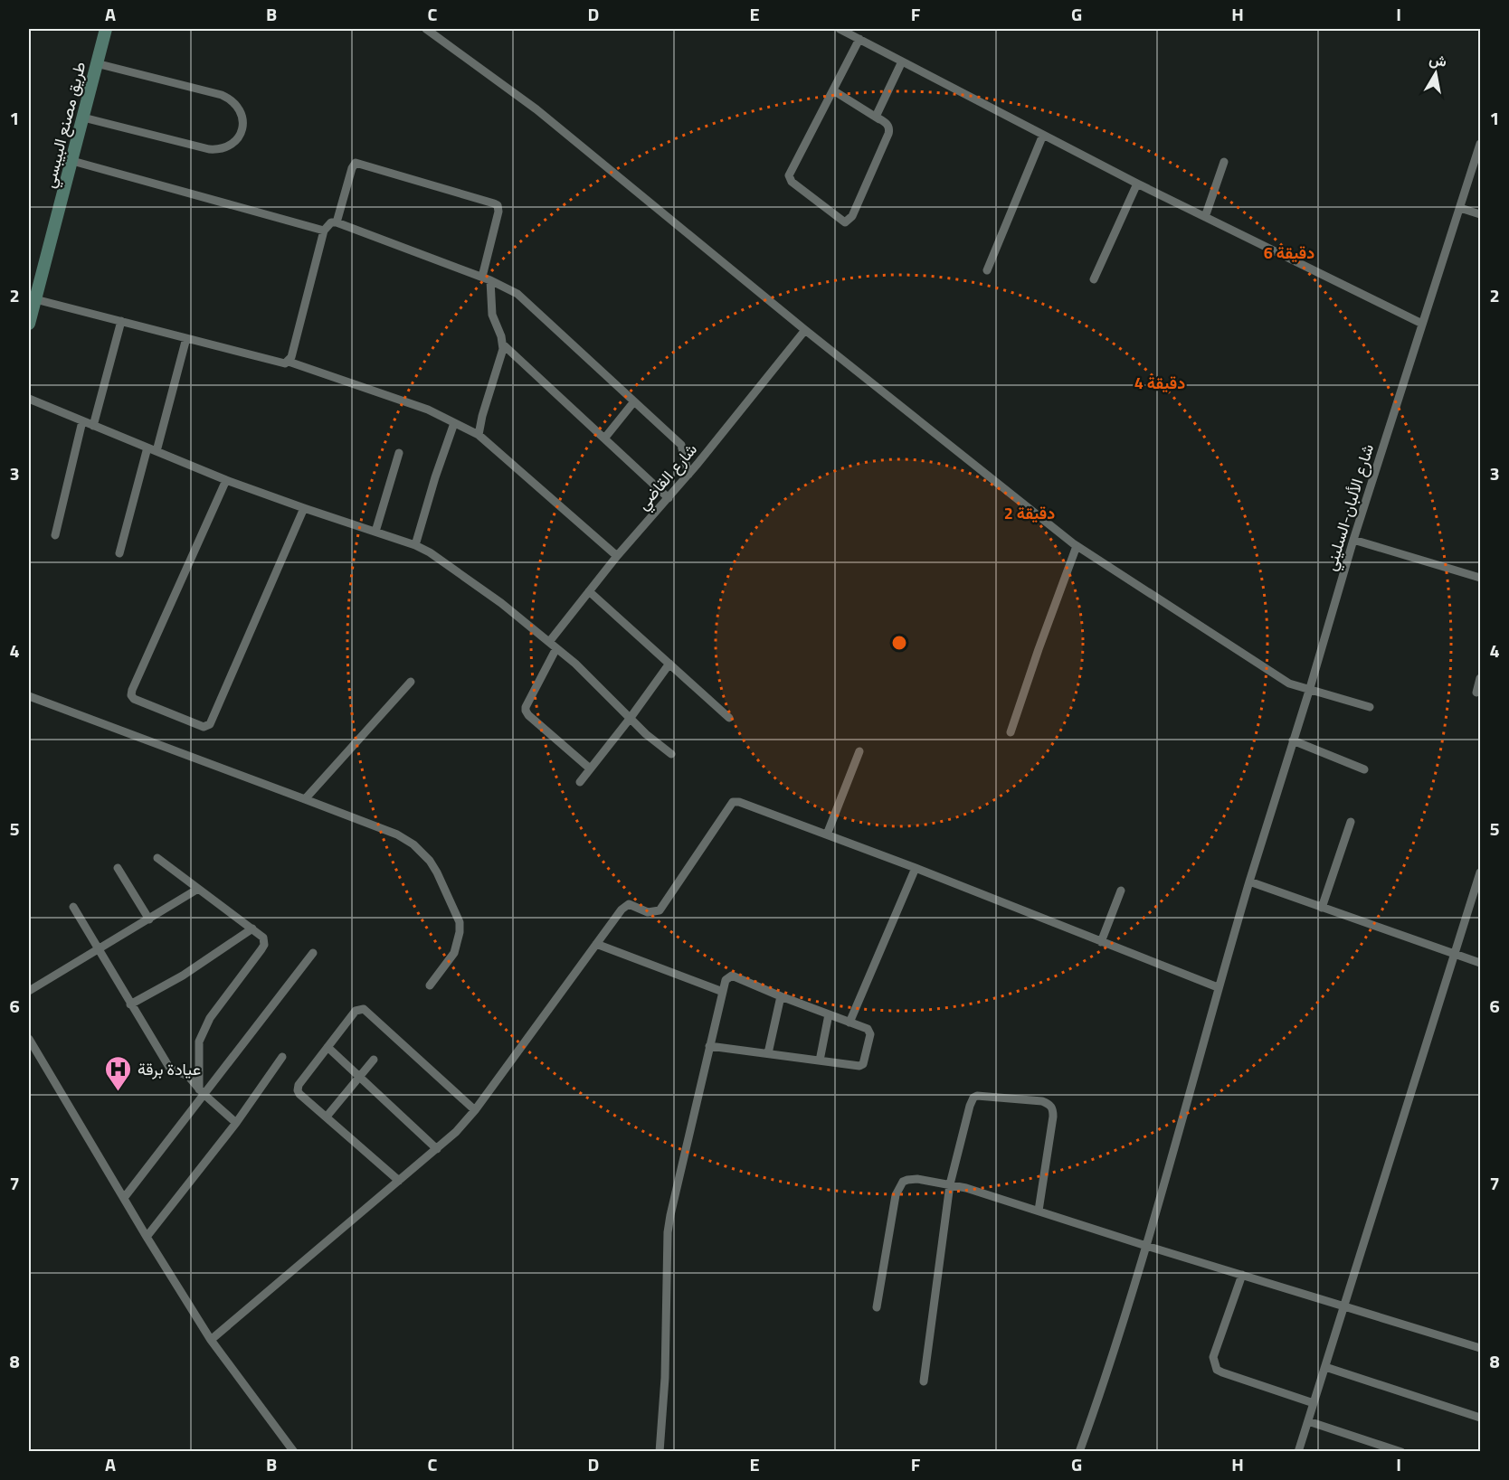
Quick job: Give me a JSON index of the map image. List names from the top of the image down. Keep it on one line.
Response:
{"streets":{"main road":["طريق مصنع البيبسي"],"street":["شارع القاضي","شارع الألبان-السليني"]},"places":{"hospital":["عيادة برقة"]},"north":"top","grid":{"columns":["A","B","C","D","E","F","G","H","I"],"rows":["1","2","3","4","5","6","7","8"]},"rings":["6 دقيقة","4 دقيقة","2 دقيقة"]}
